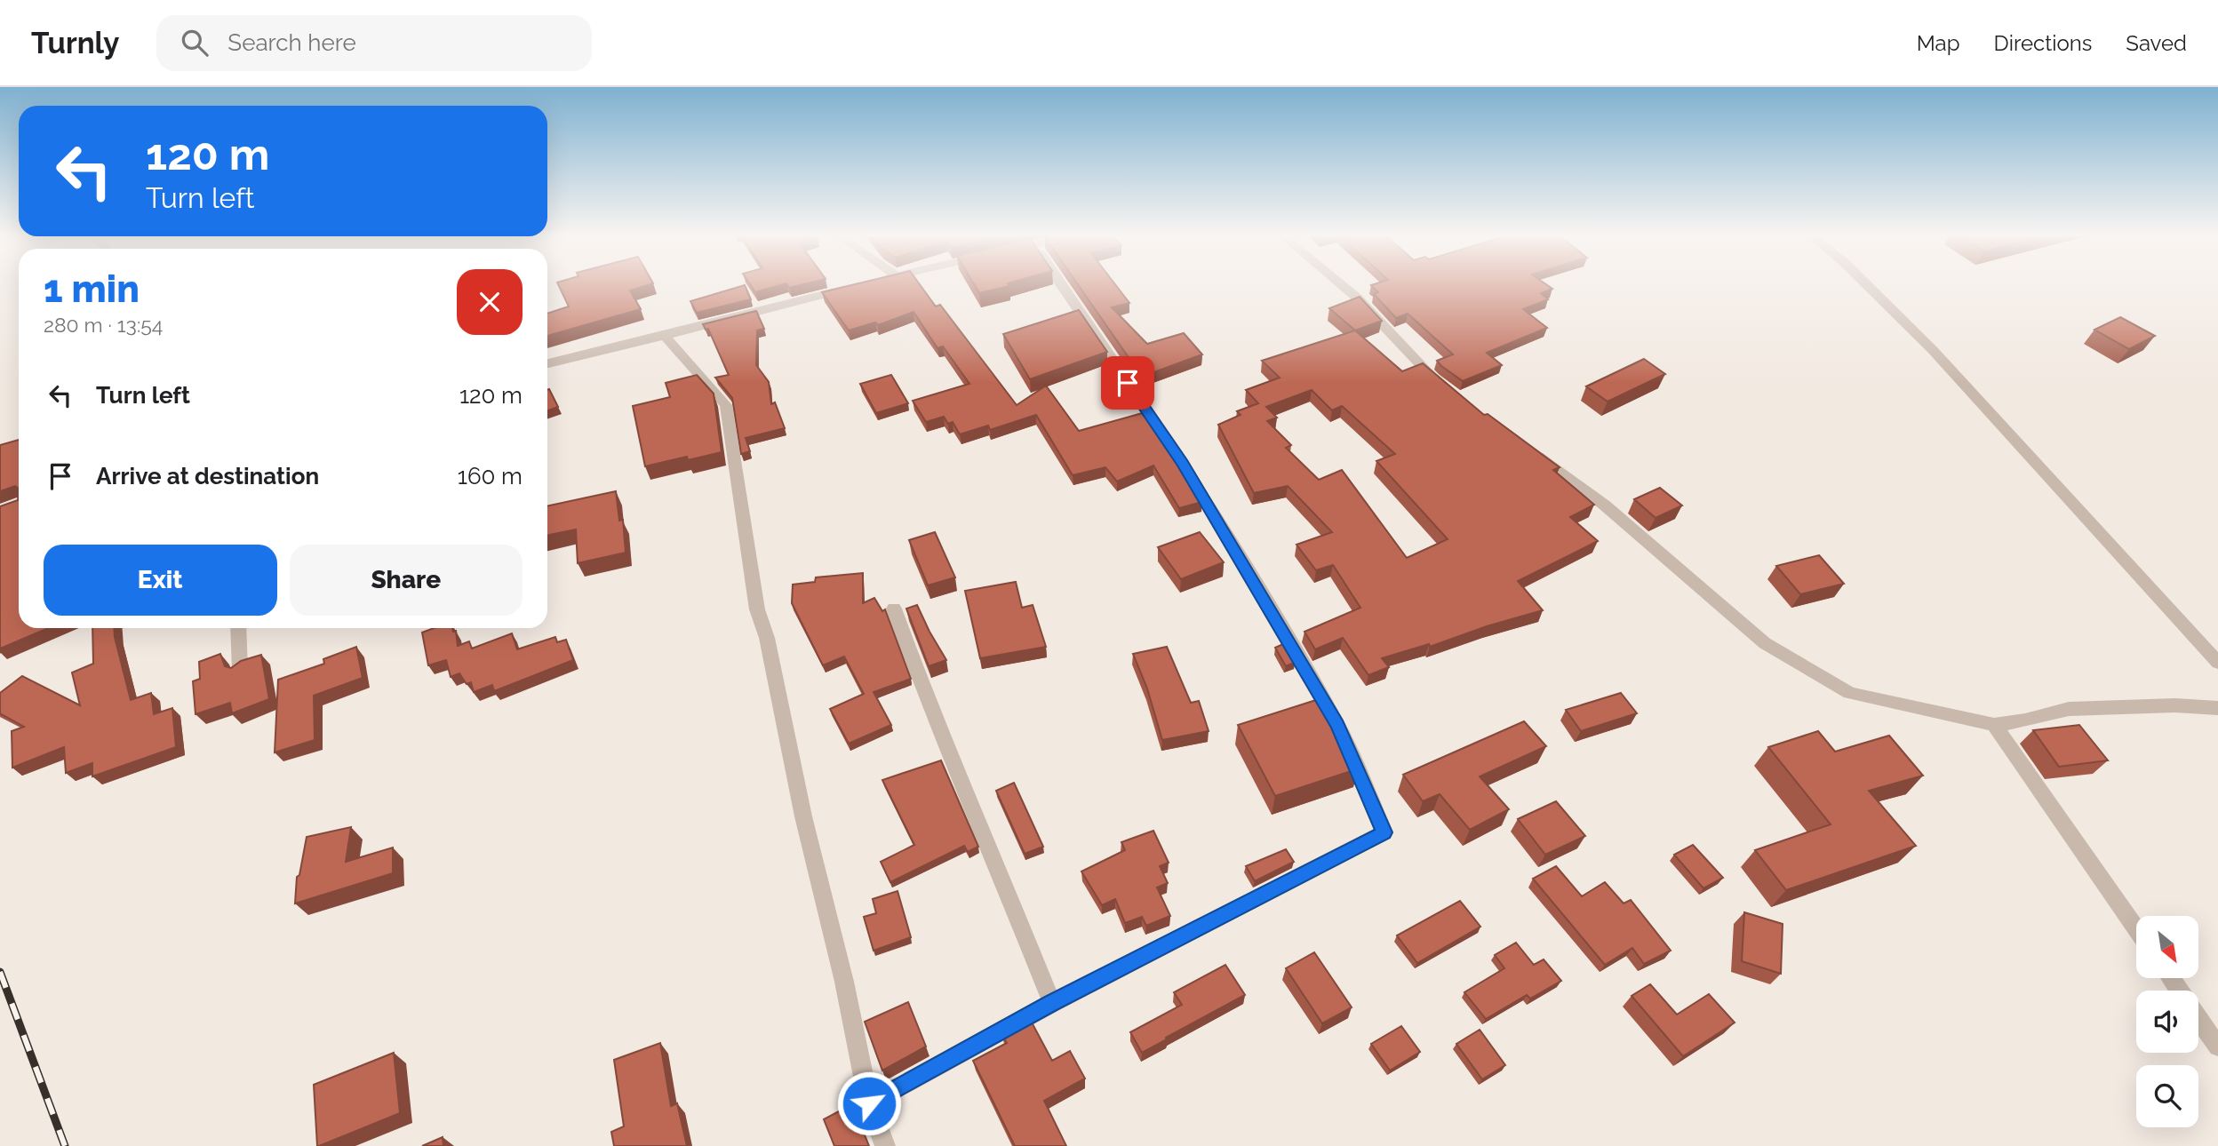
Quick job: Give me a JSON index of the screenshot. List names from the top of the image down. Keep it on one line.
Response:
{"north":"bottom right","page":{"header":"Turnly","search":"Search here","nav":["Map","Directions","Saved"],"turn":["120 m","Turn left"],"heading":["1 min","280 m · 13:54"],"list":[{"name":"Turn left","value":"120 m"},{"name":"Arrive at destination","value":"160 m"}],"buttons":["Exit","Share"]}}
